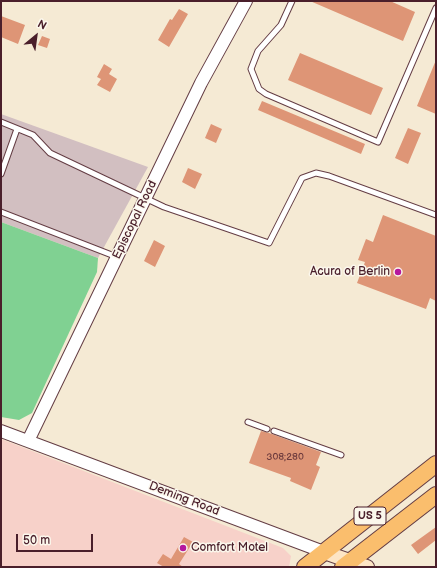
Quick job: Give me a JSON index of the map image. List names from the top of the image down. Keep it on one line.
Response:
{"streets":{"highway":["US 5"],"main road":["Deming Road"],"street":["Episcopal Road"]},"crossings":[["Episcopal Road","Deming Road"],["Deming Road","US 5"]],"places":["Acura of Berlin","Comfort Motel"],"house_numbers":["308;280"],"scale_bar":"50 m","north":"top right"}
